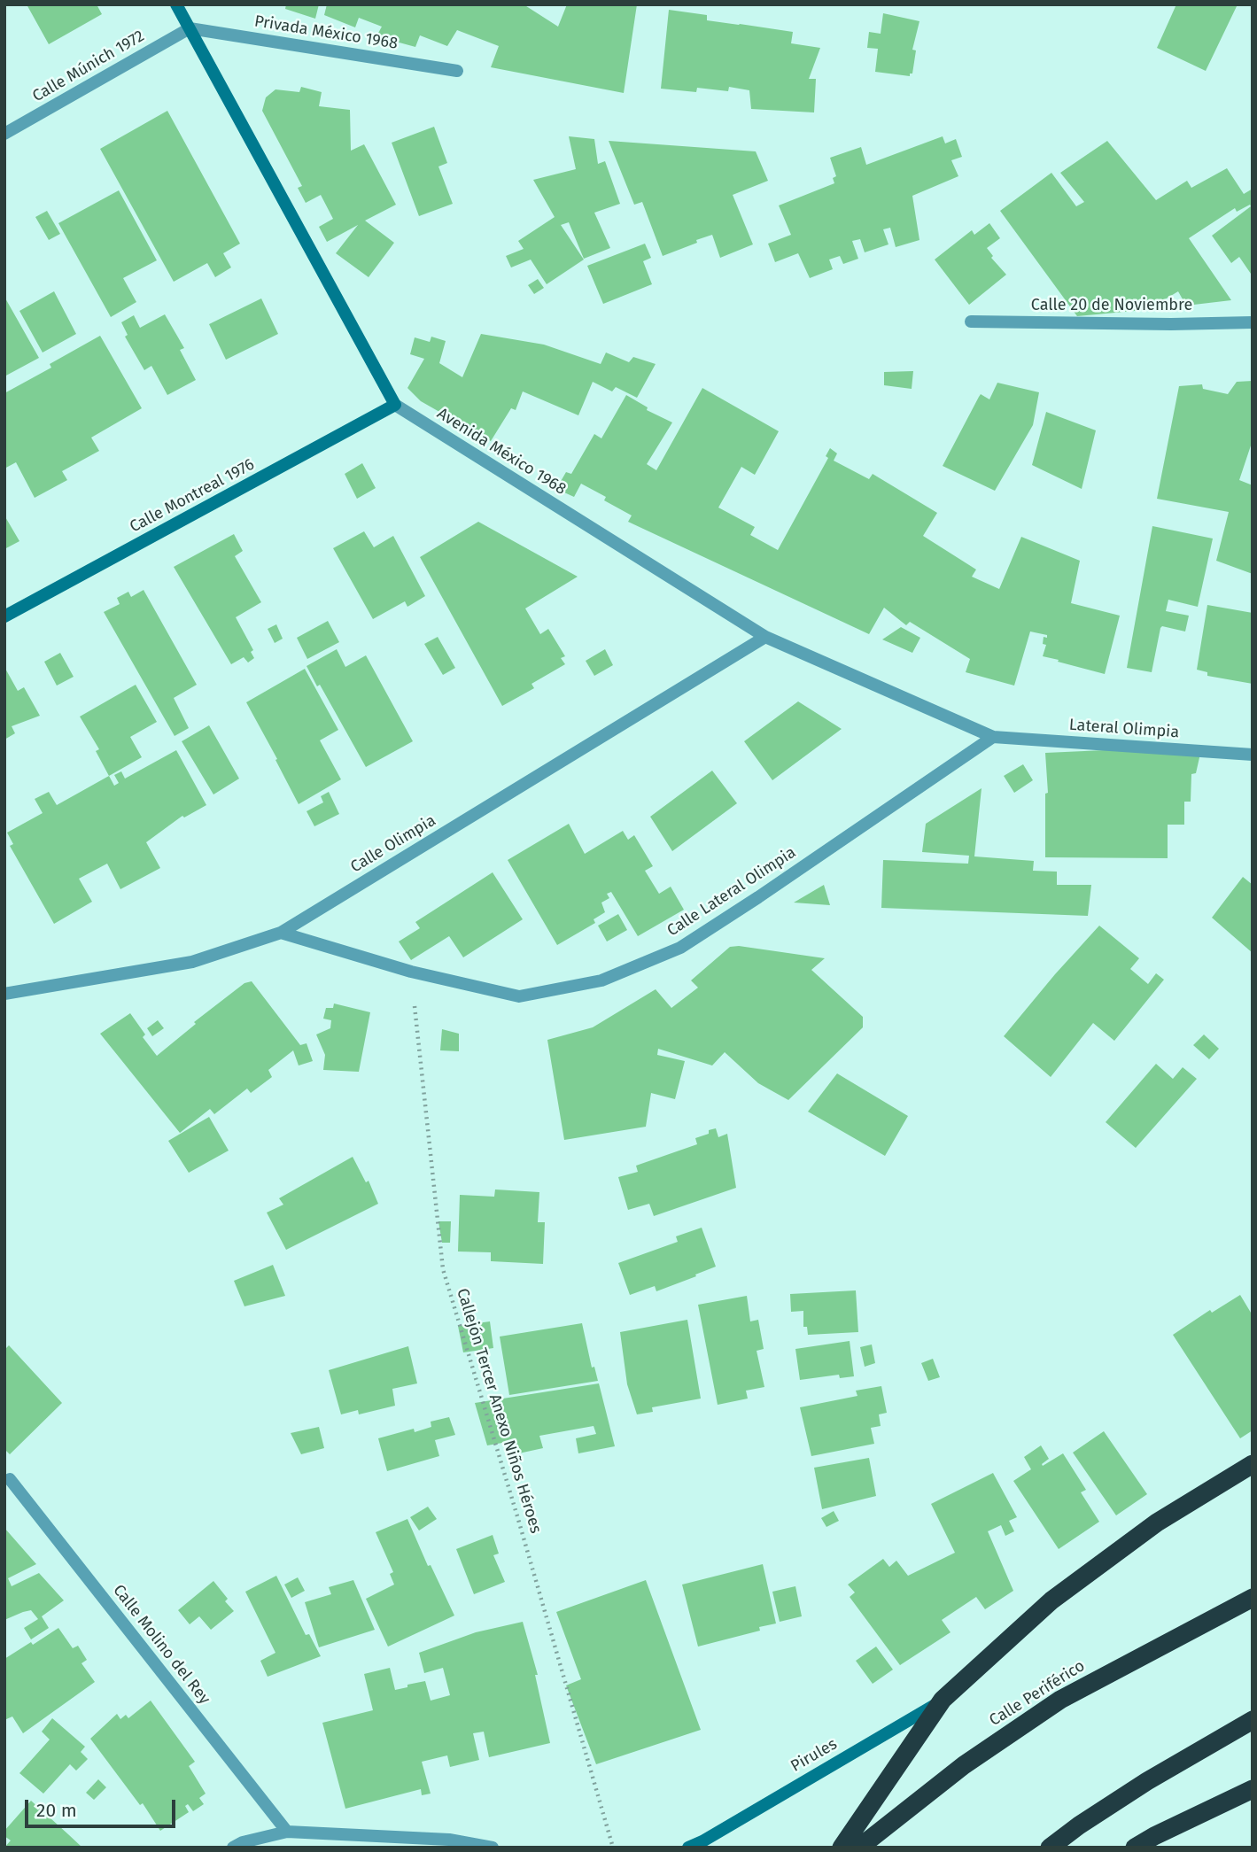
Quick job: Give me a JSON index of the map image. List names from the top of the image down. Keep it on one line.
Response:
{"streets":{"highway":["Calle Periférico"],"street":["Privada México 1968","Calle Múnich 1972","Calle 20 de Noviembre","Avenida México 1968","Calle Montreal 1976","Lateral Olimpia","Calle Olimpia","Calle Lateral Olimpia","Calle Molino del Rey","Pirules"],"path":["Callejón Tercer Anexo Niños Héroes"]},"crossings":[["Privada México 1968","Calle Múnich 1972"],["Privada México 1968","Avenida México 1968"],["Calle Múnich 1972","Avenida México 1968"],["Avenida México 1968","Calle Montreal 1976"],["Avenida México 1968","Lateral Olimpia"],["Avenida México 1968","Calle Olimpia"],["Avenida México 1968","Calle Lateral Olimpia"],["Lateral Olimpia","Calle Lateral Olimpia"],["Calle Olimpia","Calle Lateral Olimpia"],["Calle Lateral Olimpia","Callejón Tercer Anexo Niños Héroes"]],"scale_bar":"20 m"}
